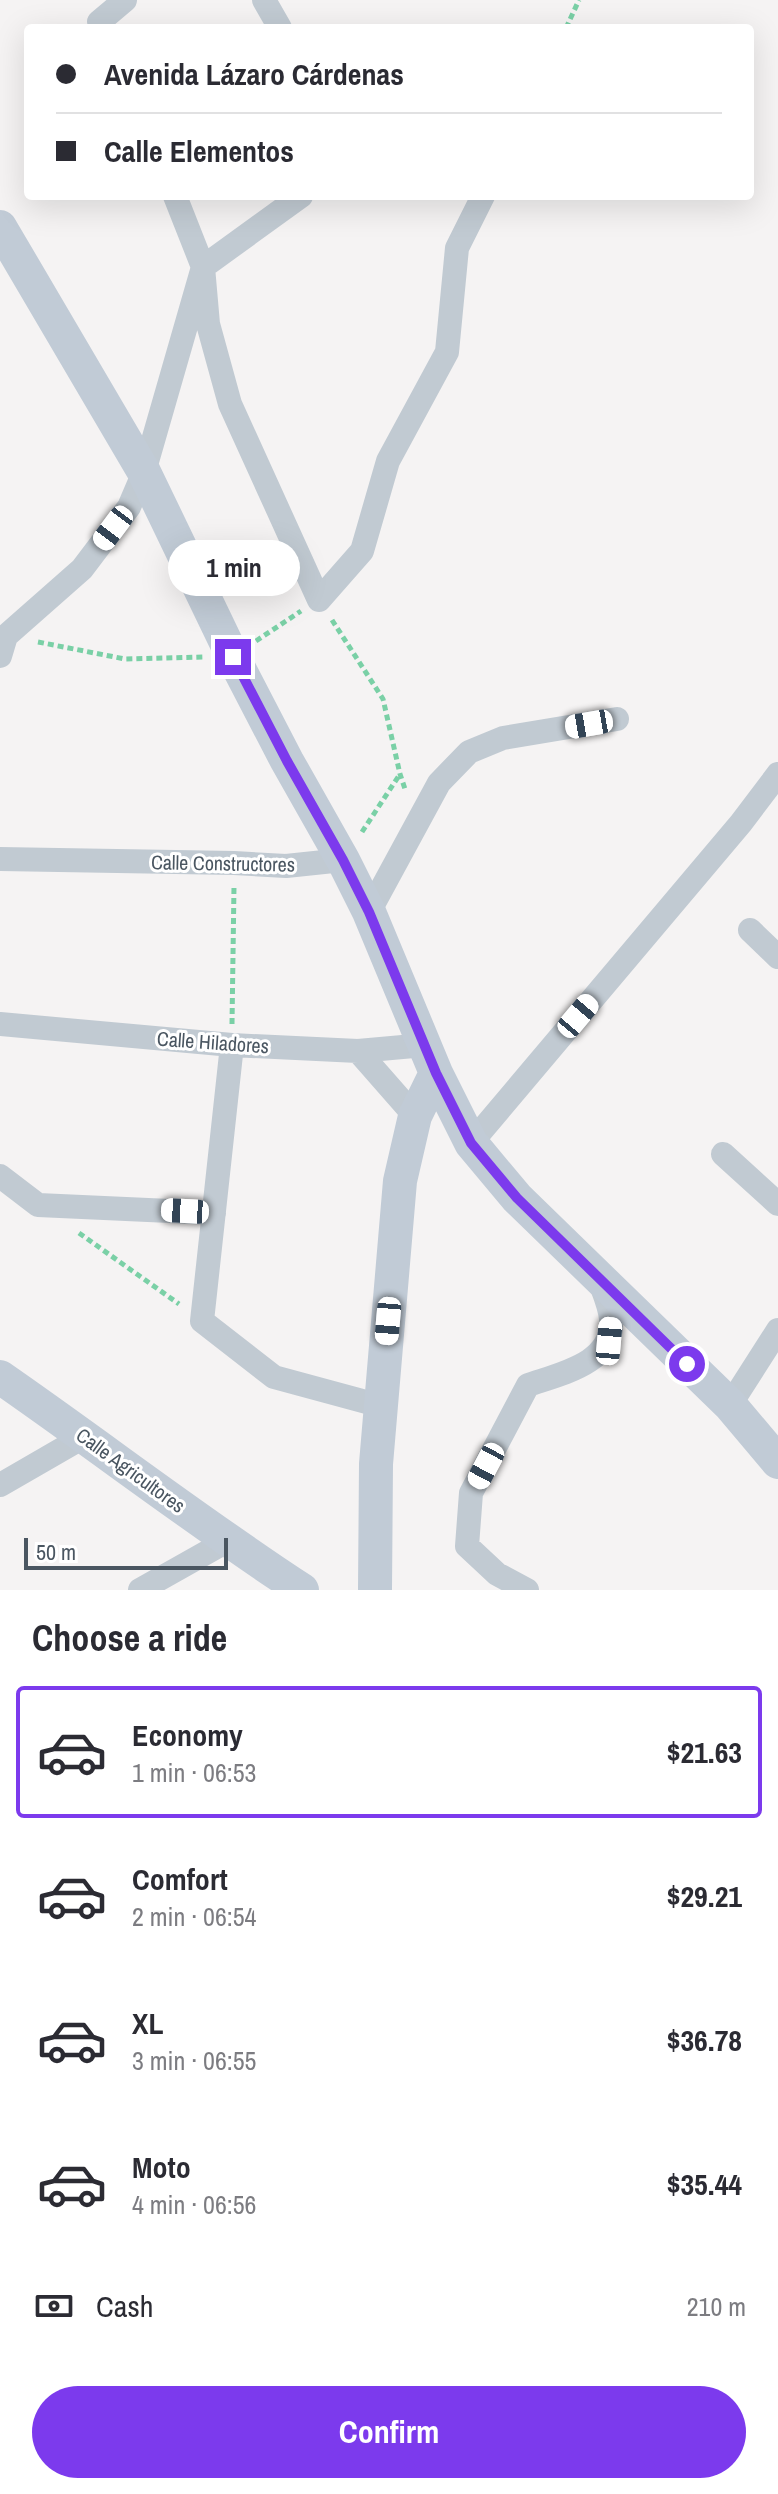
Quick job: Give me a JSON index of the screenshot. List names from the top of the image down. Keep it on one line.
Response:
{"streets":{"street":["Calle Constructores","Calle Hiladores","Calle Agricultores"]},"scale_bar":"50 m","page":{"banner":["Avenida Lázaro Cárdenas","Calle Elementos"],"bubble":"1 min","scale":"50 m","heading":"Choose a ride","list":[{"name":"Economy","note":"1 min · 06:53","value":"$21.63"},{"name":"Comfort","note":"2 min · 06:54","value":"$29.21"},{"name":"XL","note":"3 min · 06:55","value":"$36.78"},{"name":"Moto","note":"4 min · 06:56","value":"$35.44"}],"pay":["Cash","210 m"],"buttons":"Confirm"}}
